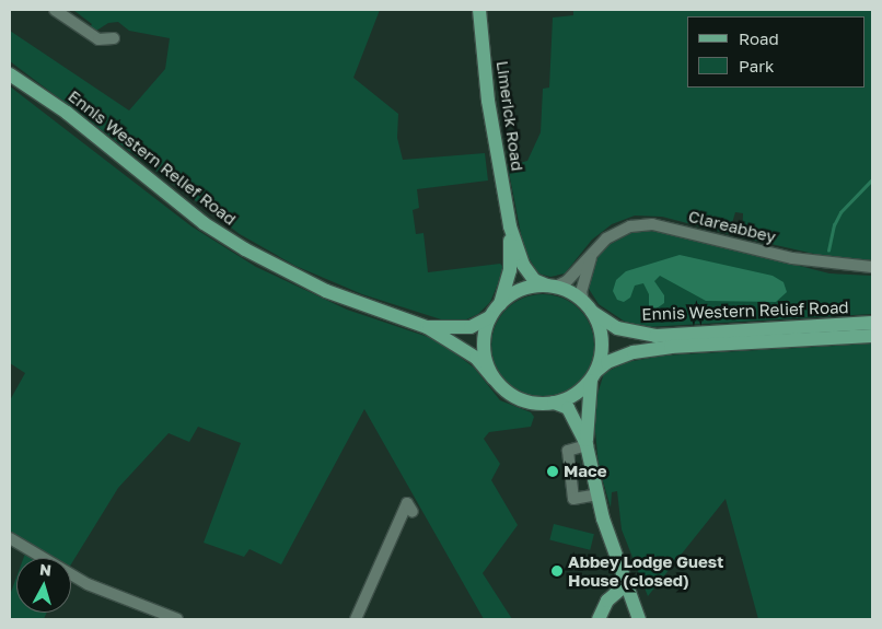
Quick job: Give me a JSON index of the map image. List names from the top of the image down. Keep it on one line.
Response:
{"streets":{"main road":["Limerick Road","Ennis Western Relief Road"],"street":["Clareabbey"]},"crossings":[["Ennis Western Relief Road","Clareabbey"]],"places":["Mace","Abbey Lodge Guest House (closed)"],"legend":["Road","Park"],"north":"top"}
